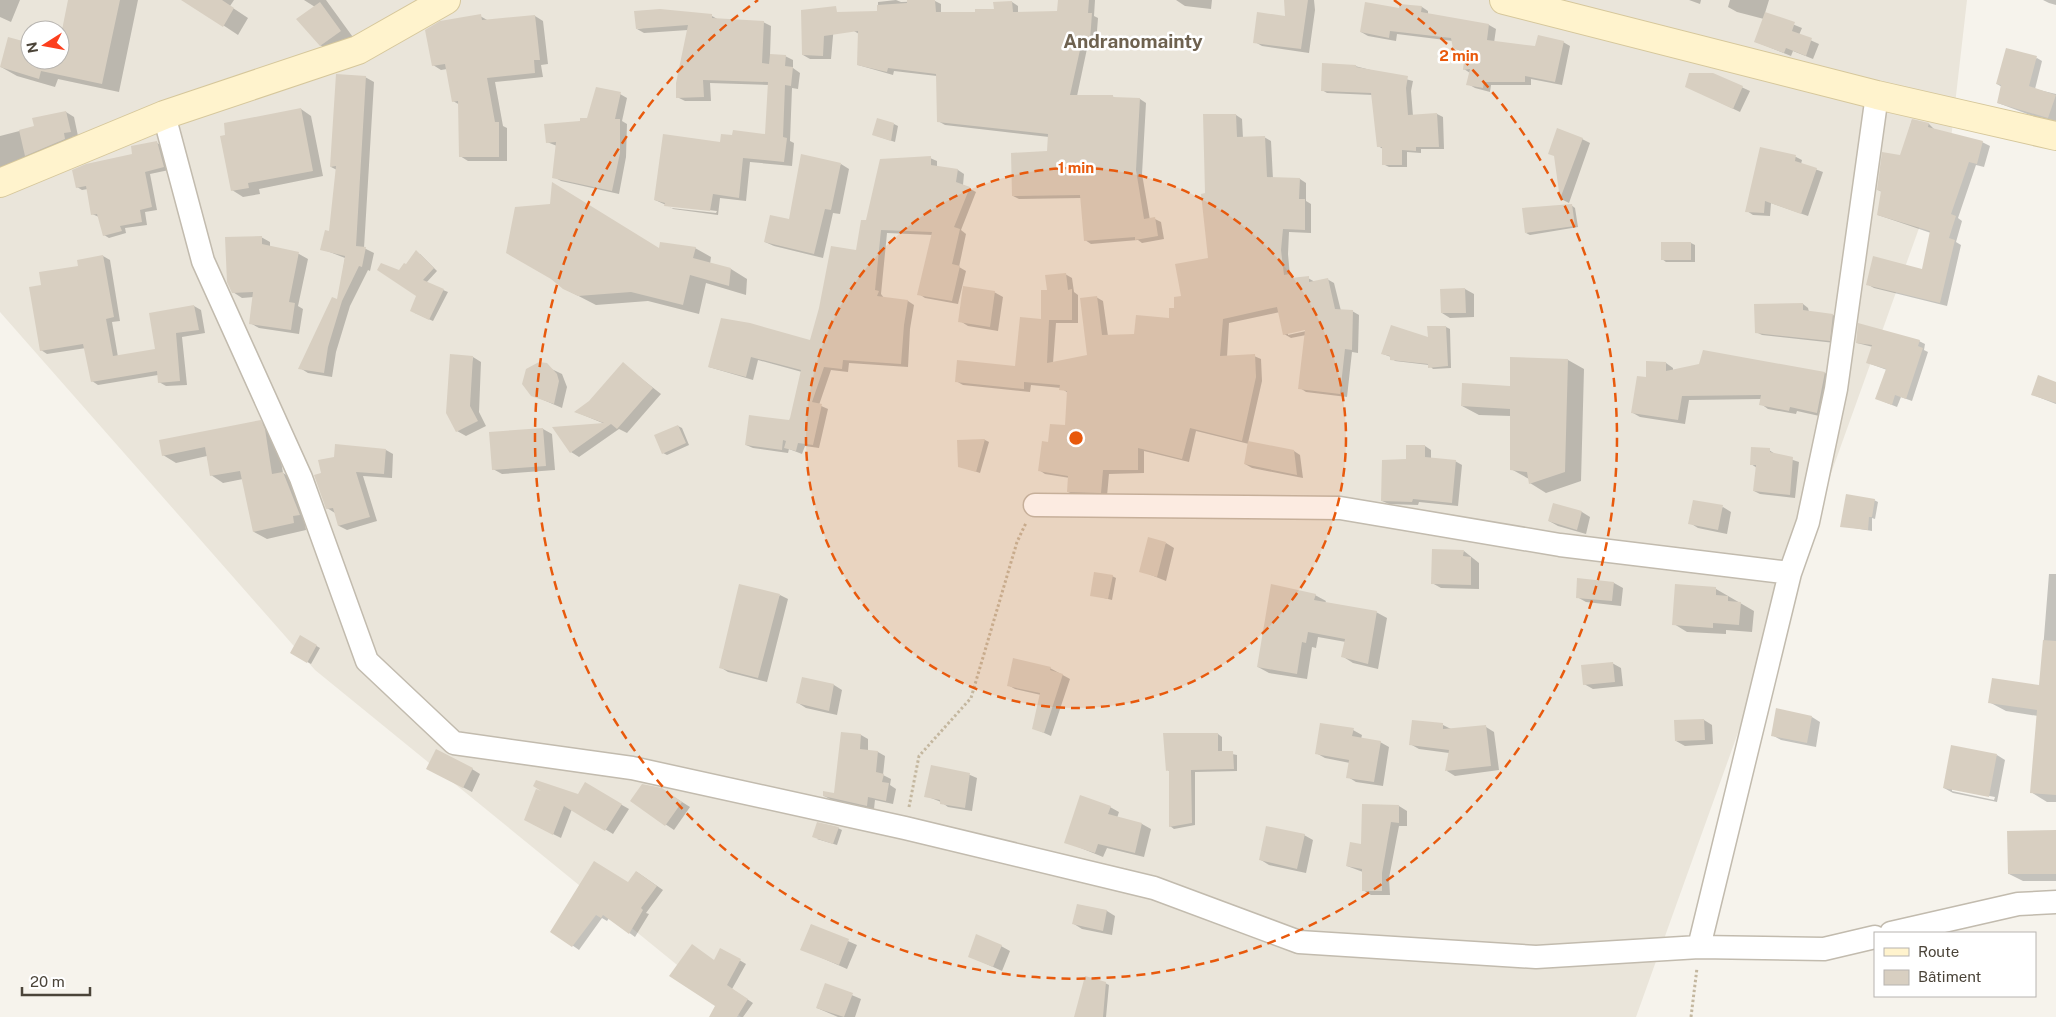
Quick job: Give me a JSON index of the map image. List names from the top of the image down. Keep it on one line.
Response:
{"districts":["Andranomainty"],"legend":["Route","Bâtiment"],"scale_bar":"20 m","north":"left","rings":["2 min","1 min"]}
